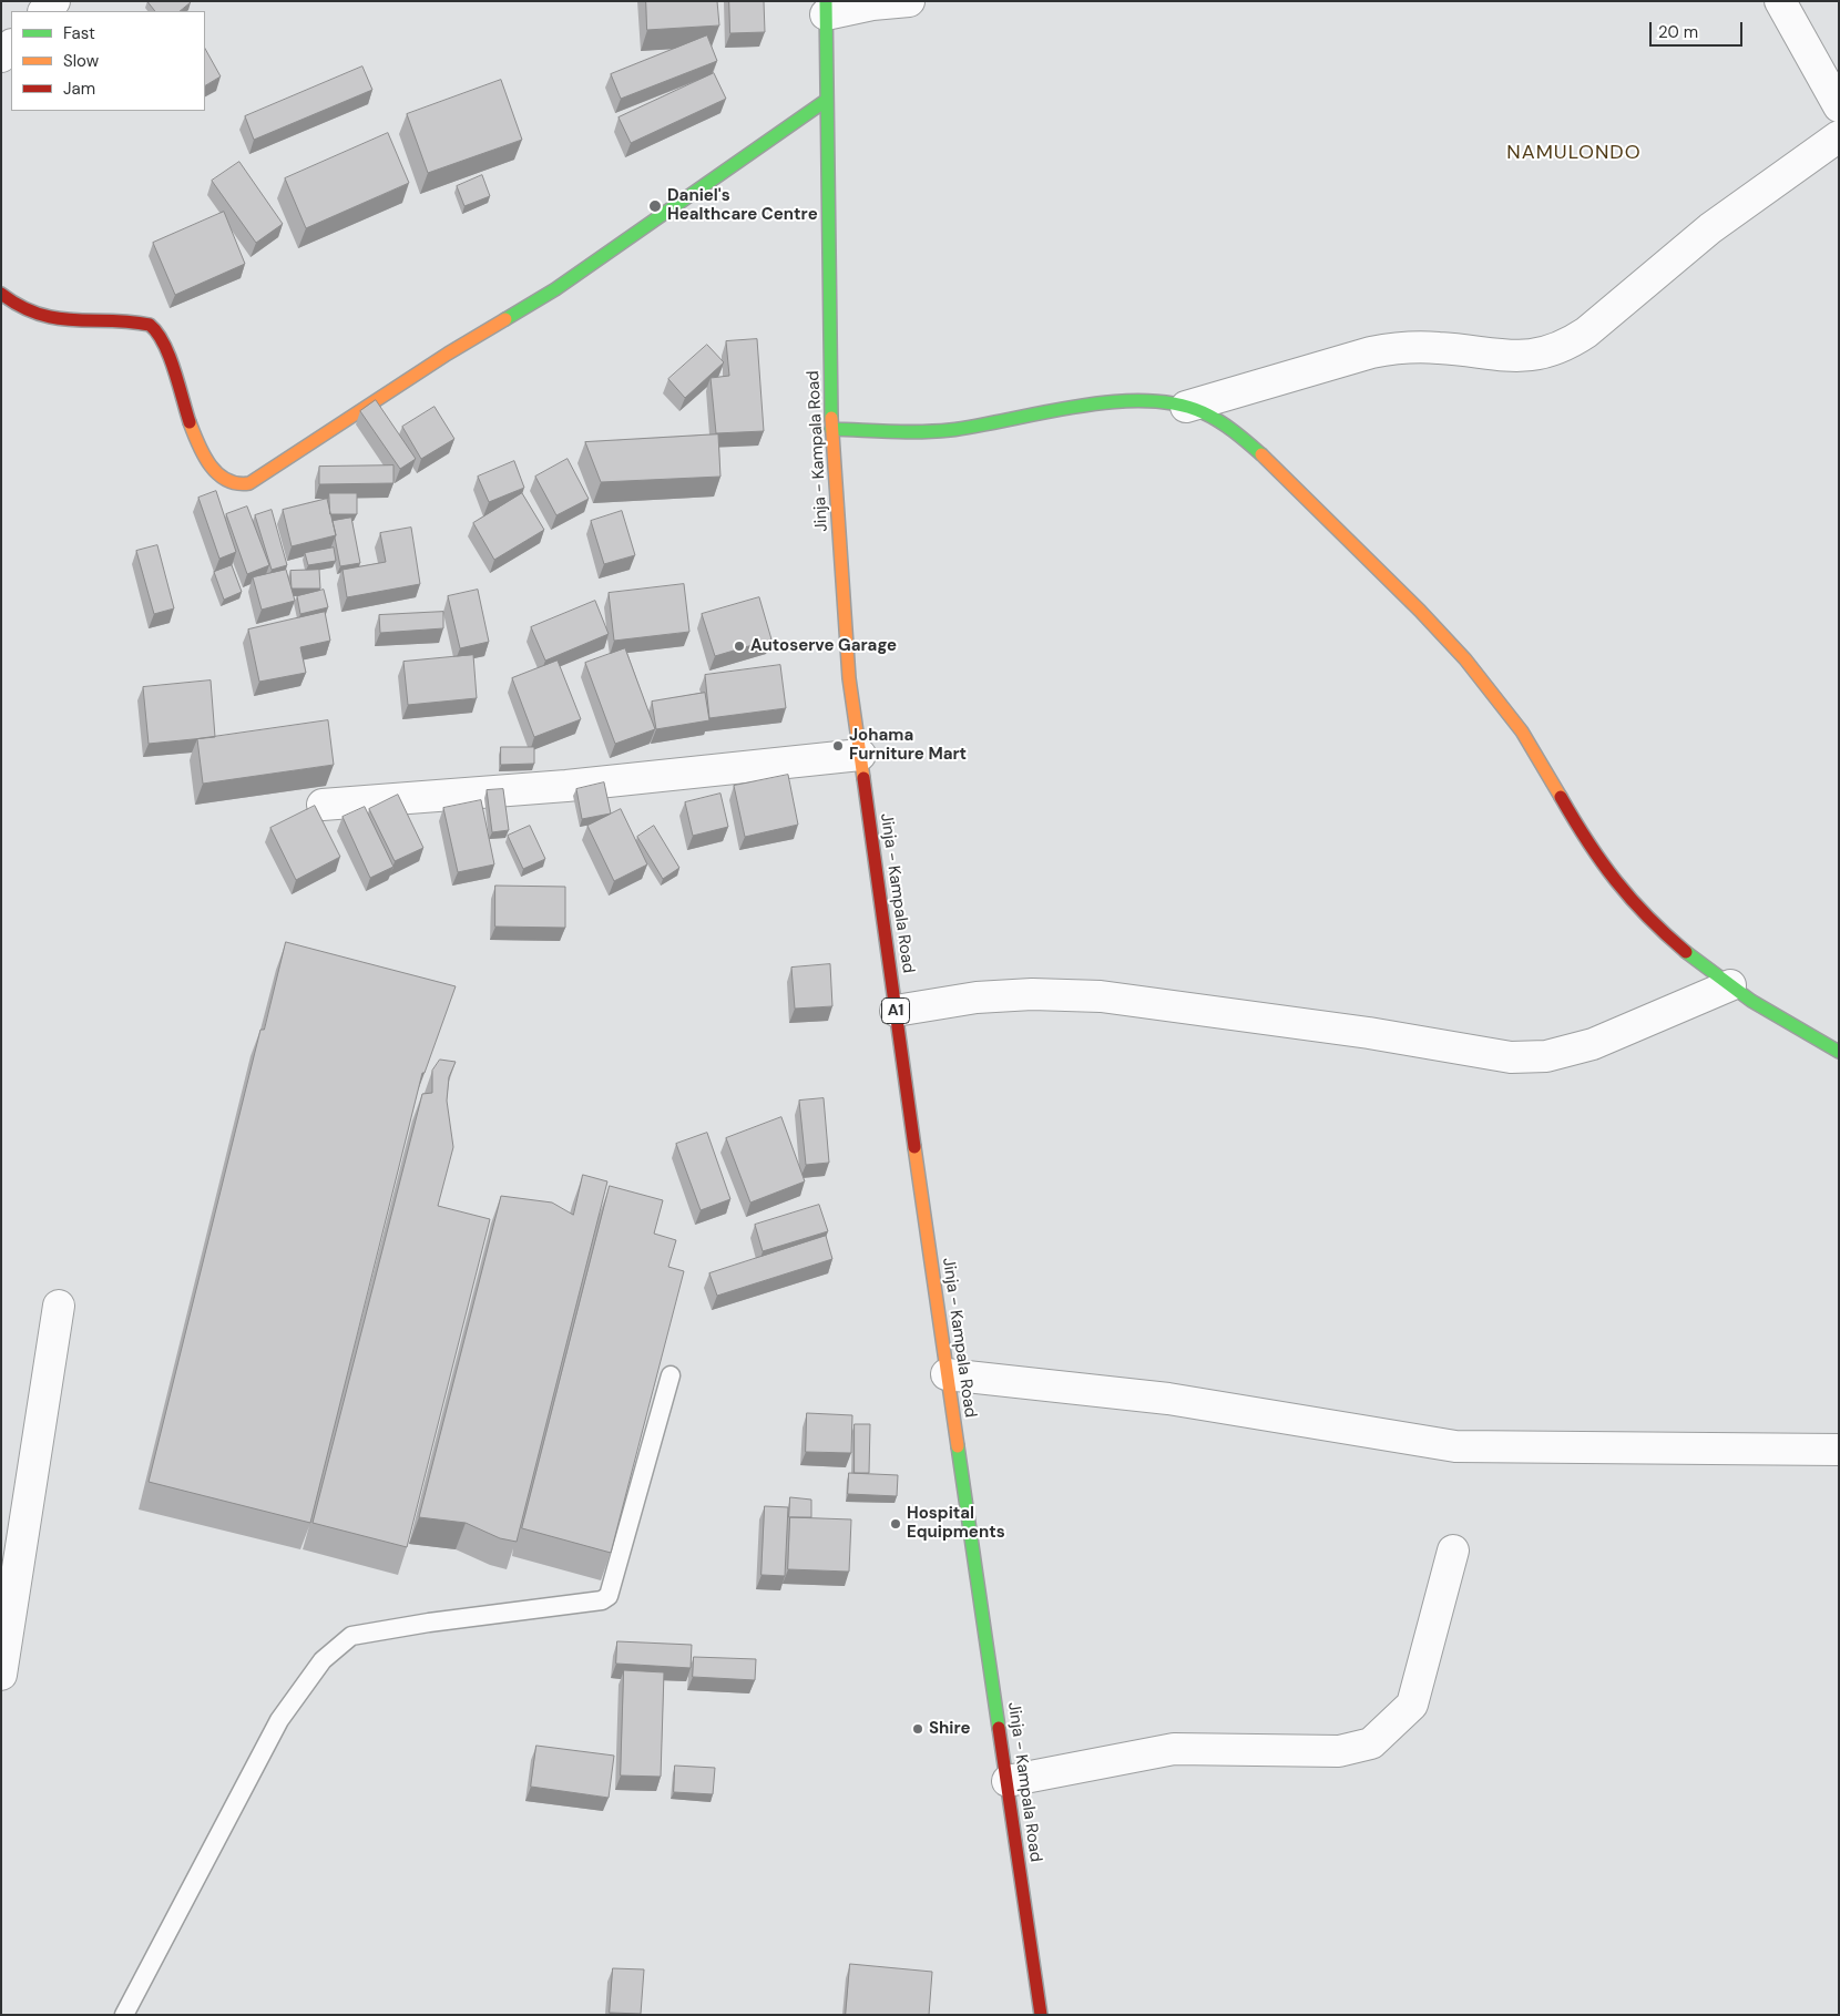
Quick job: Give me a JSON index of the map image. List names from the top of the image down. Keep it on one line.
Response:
{"streets":{"main road":["Jinja - Kampala Road","A1"]},"districts":["NAMULONDO"],"places":["Daniel's Healthcare Centre","Autoserve Garage","Johama Furniture Mart","Hospital Equipments","Shire"],"legend":["Fast","Slow","Jam"],"scale_bar":"20 m"}
